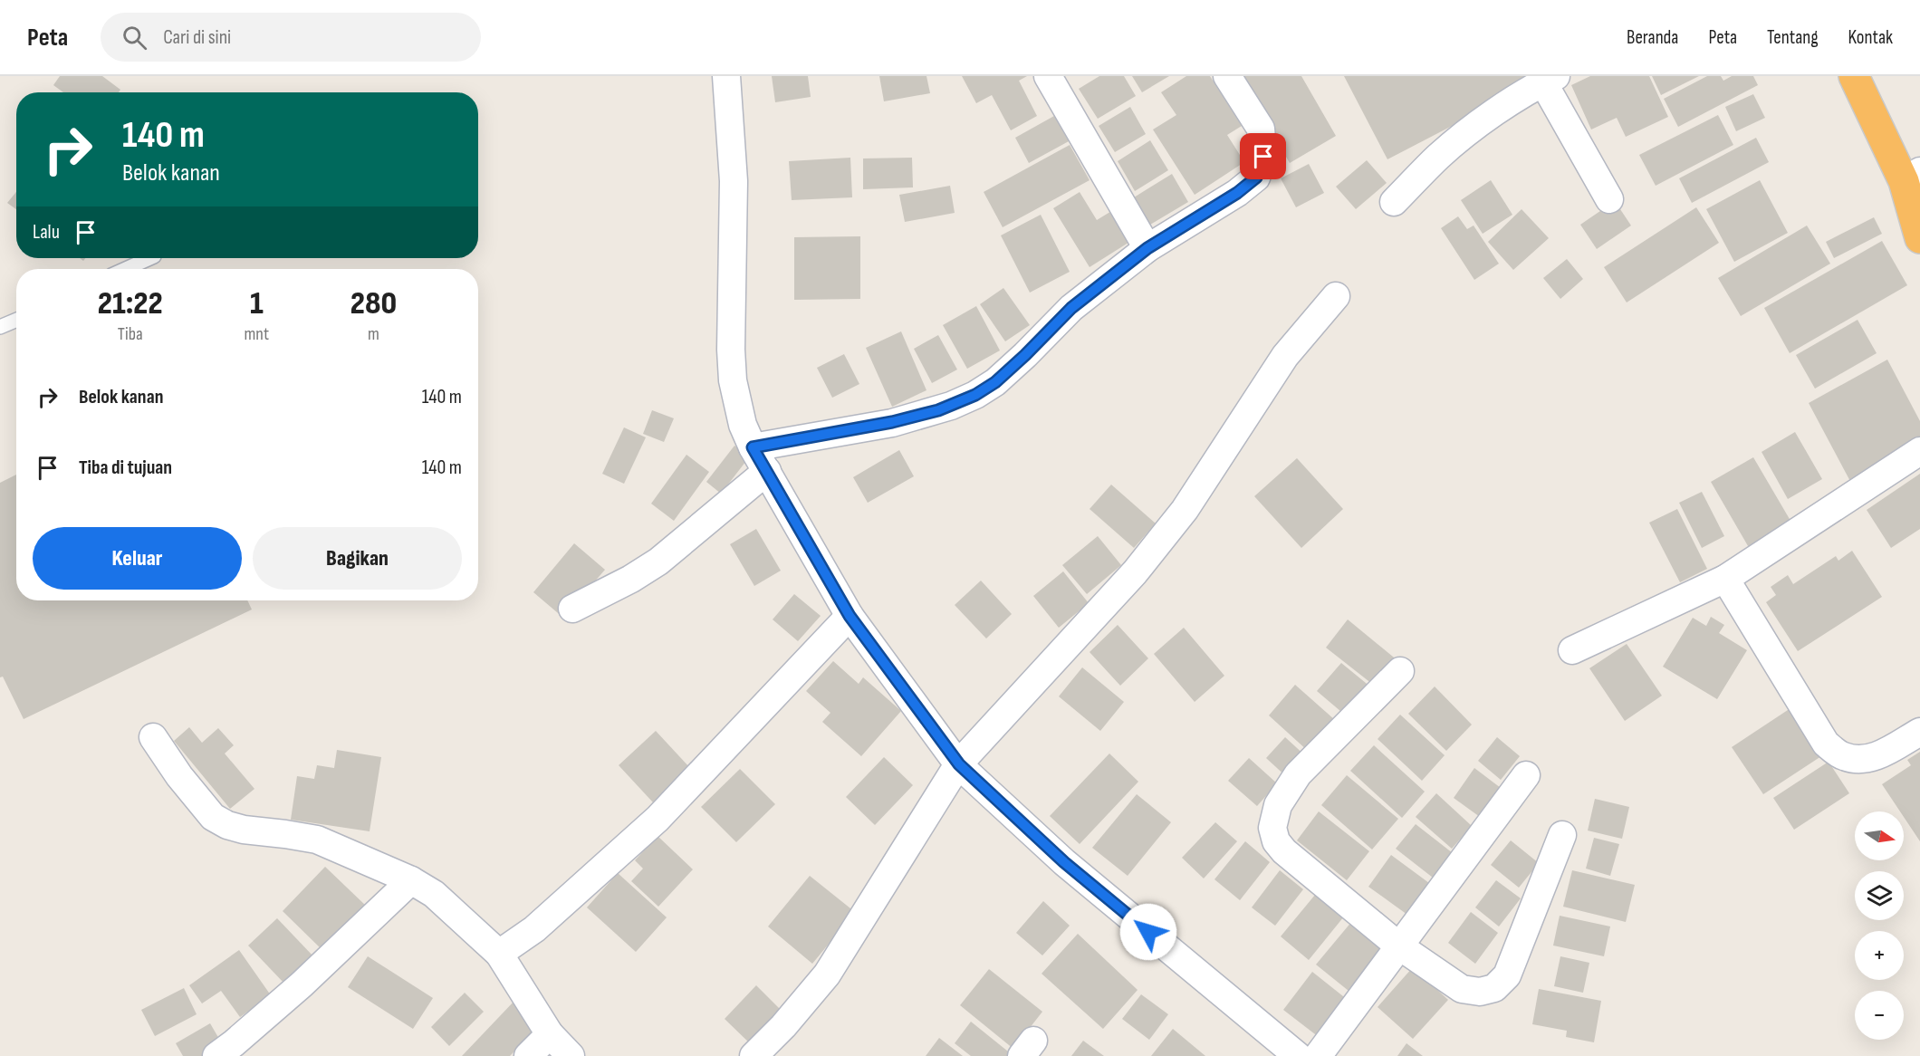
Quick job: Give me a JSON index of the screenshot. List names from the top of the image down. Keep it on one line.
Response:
{"north":"right","page":{"header":"Peta","search":"Cari di sini","nav":["Beranda","Peta","Tentang","Kontak"],"turn":["140 m","Belok kanan"],"then":"Lalu","eta":["21:22","Tiba","1","mnt","280","m"],"list":[{"name":"Belok kanan","value":"140 m"},{"name":"Tiba di tujuan","value":"140 m"}],"buttons":["Keluar","Bagikan"],"map_buttons":["+","−"]}}
